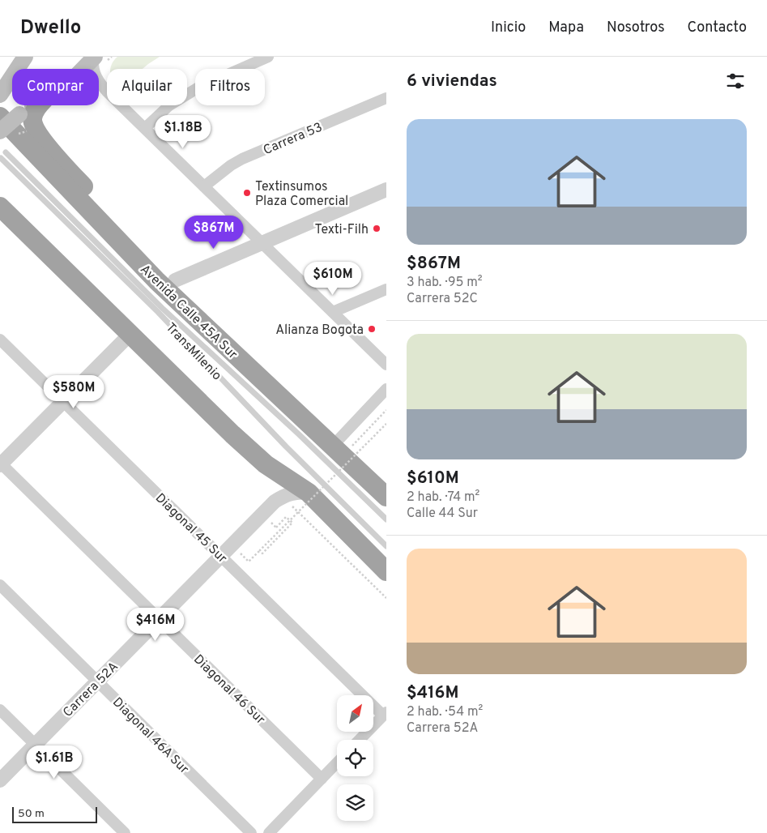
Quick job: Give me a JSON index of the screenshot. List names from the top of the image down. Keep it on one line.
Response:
{"streets":{"highway":["Avenida Calle 45A Sur"],"street":["Carrera 53","Diagonal 45 Sur","Carrera 52A","Diagonal 46 Sur","Diagonal 46A Sur"],"lane":["TransMilenio"]},"crossings":[["Diagonal 45 Sur","Carrera 52A"],["Carrera 52A","Diagonal 46 Sur"],["Carrera 52A","Diagonal 46A Sur"]],"places":["Textinsumos Plaza Comercial","Texti-Filh","Alianza Bogota"],"scale_bar":"50 m","north":"top right","page":{"header":"Dwello","nav":["Inicio","Mapa","Nosotros","Contacto"],"heading":"6 viviendas","chip":["Comprar","Alquilar","Filtros"],"list":[{"name":"$867M","note":"3 hab. · 95 m² · Carrera 52C"},{"name":"$610M","note":"2 hab. · 74 m² · Calle 44 Sur"},{"name":"$416M","note":"2 hab. · 54 m² · Carrera 52A"}],"price":["$1.18B","$867M","$610M","$580M","$416M","$1.61B"],"scale":"50 m"}}
